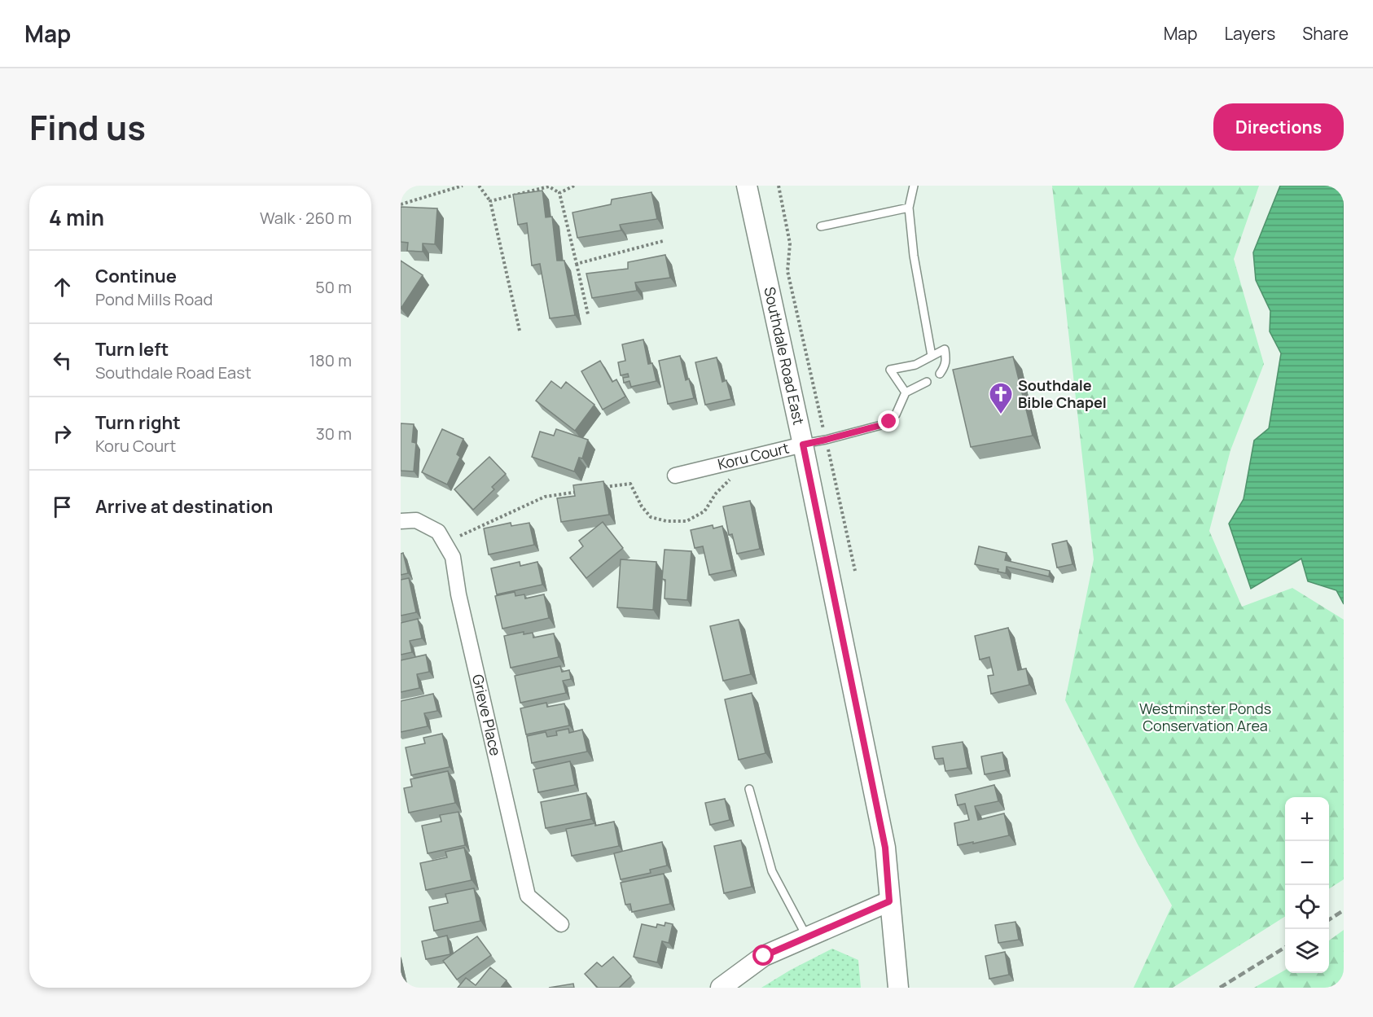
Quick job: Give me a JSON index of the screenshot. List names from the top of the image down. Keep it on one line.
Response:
{"streets":{"main road":["Southdale Road East"],"street":["Koru Court","Grieve Place"]},"crossings":[["Southdale Road East","Koru Court"]],"parks":["Westminster Ponds Conservation Area"],"places":{"church":["Southdale Bible Chapel"]},"page":{"header":"Map","nav":["Map","Layers","Share"],"title":"Find us","buttons":"Directions","heading":["4 min","Walk · 260 m"],"list":[["Continue","Pond Mills Road","50 m"],["Turn left","Southdale Road East","180 m"],["Turn right","Koru Court","30 m"],"Arrive at destination"],"map_buttons":["+","−"]}}
